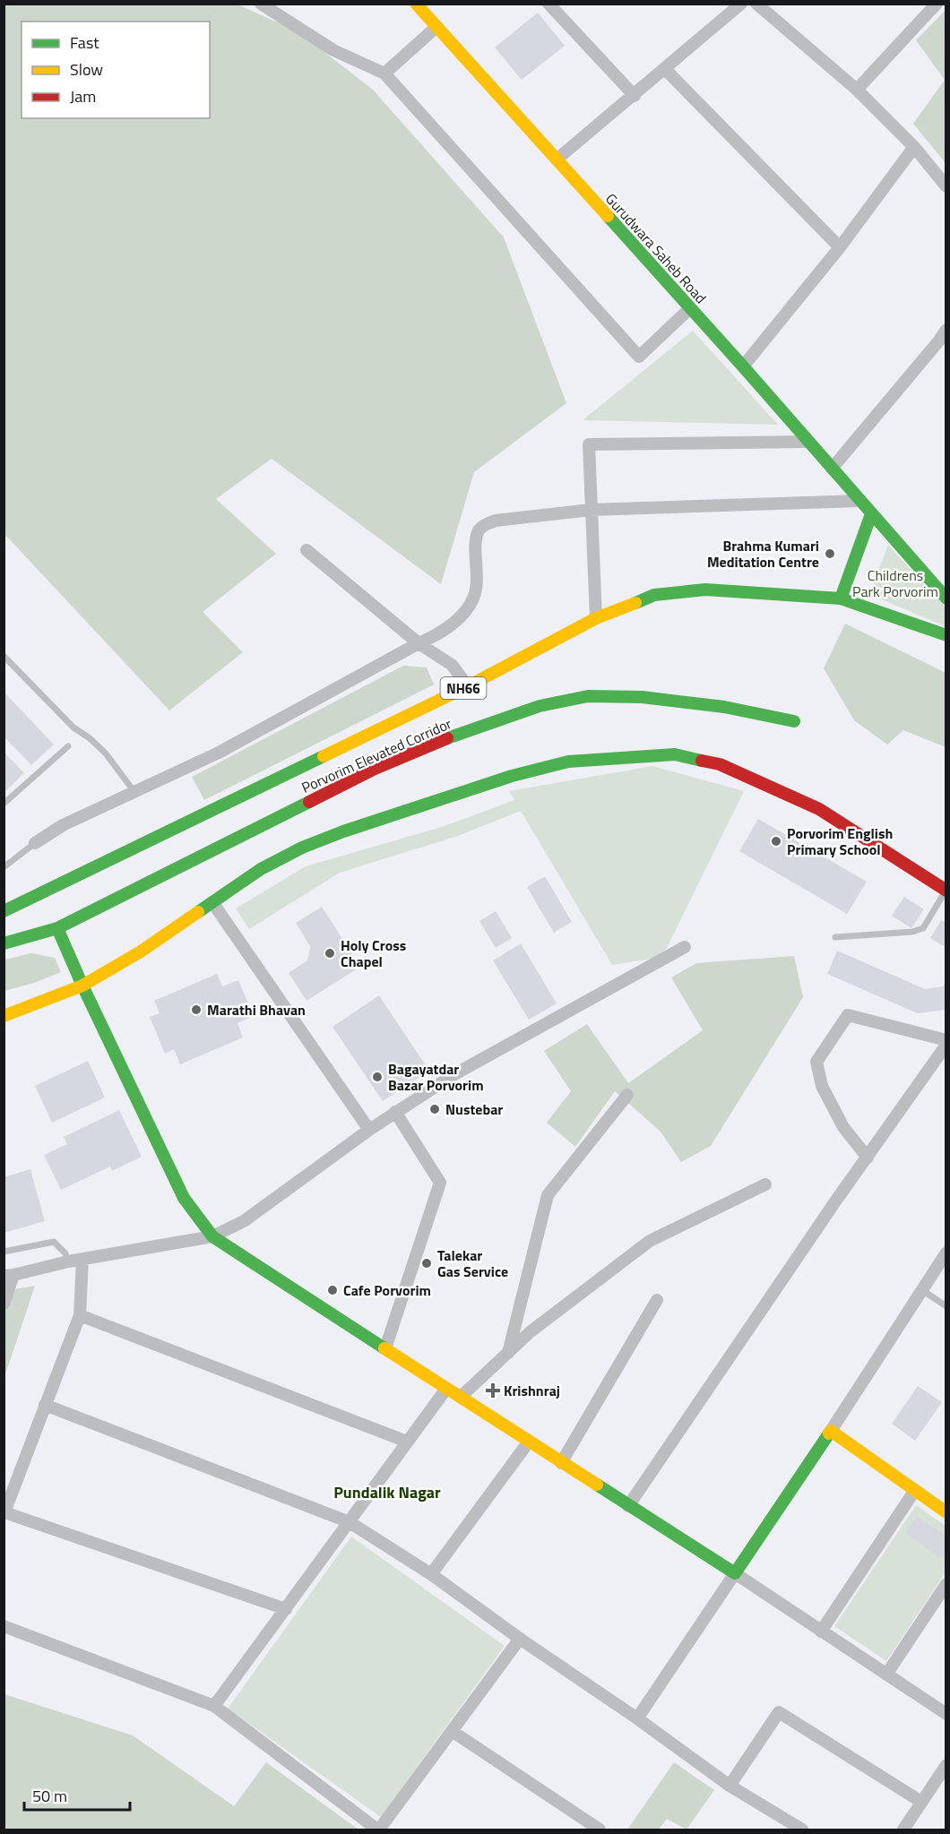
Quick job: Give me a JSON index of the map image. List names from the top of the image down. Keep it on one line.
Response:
{"streets":{"main road":["Gurudwara Saheb Road","NH66","Porvorim Elevated Corridor"]},"districts":["Pundalik Nagar"],"parks":["Childrens Park Porvorim"],"places":{"other":["Brahma Kumari Meditation Centre","Porvorim English Primary School","Holy Cross Chapel","Marathi Bhavan","Bagayatdar Bazar Porvorim","Nustebar","Talekar Gas Service","Cafe Porvorim"],"health":["Krishnraj"]},"legend":["Fast","Slow","Jam"],"scale_bar":"50 m"}
